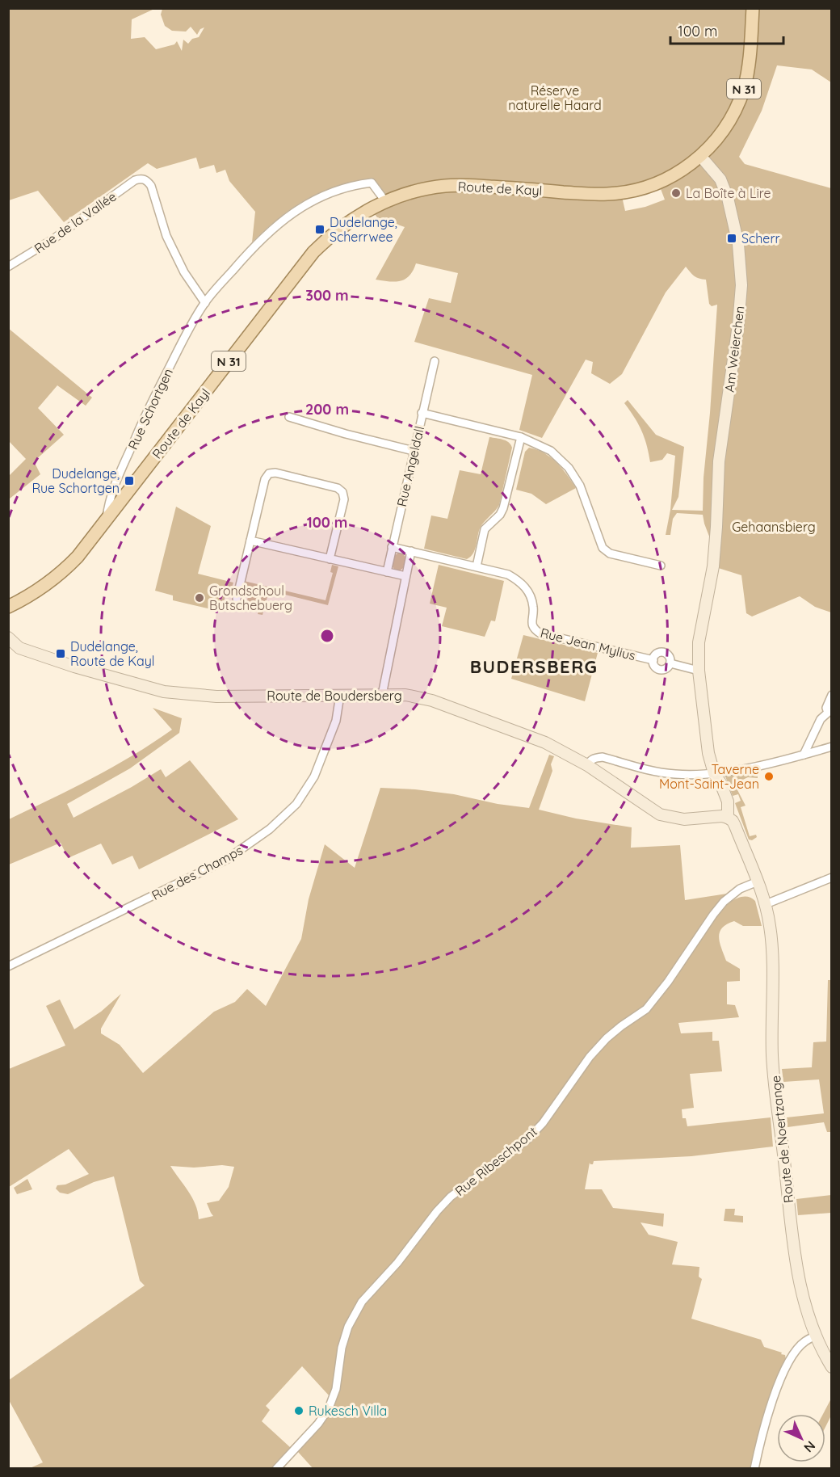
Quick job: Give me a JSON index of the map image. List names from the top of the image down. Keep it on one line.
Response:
{"streets":{"main road":["N 31","Route de Kayl","Am Weierchen","Route de Boudersberg","Route de Noertzange"],"street":["Rue de la Vallée","Rue Schortgen","Rue Angeldall","Rue Jean Mylius","Rue des Champs","Rue Ribeschpont"]},"crossings":[["N 31","Route de Kayl"],["N 31","Am Weierchen"],["Route de Kayl","Am Weierchen"],["Route de Kayl","Rue Schortgen"],["Rue de la Vallée","Rue Schortgen"],["Am Weierchen","Rue Jean Mylius"],["Rue Angeldall","Rue Jean Mylius"],["Route de Boudersberg","Rue des Champs"],["Route de Boudersberg","Route de Noertzange"],["Route de Noertzange","Rue Ribeschpont"]],"districts":["BUDERSBERG"],"parks":["Réserve naturelle Haard","Gehaansbierg"],"places":{"other":["La Boîte à Lire","Grondschoul Butschebuerg","Taverne Mont-Saint-Jean","Rukesch Villa"],"transit":["Dudelange, Scherrwee","Scherr","Dudelange, Rue Schortgen","Dudelange, Route de Kayl"]},"scale_bar":"100 m","north":"bottom right","rings":["300 m","200 m","100 m"]}
